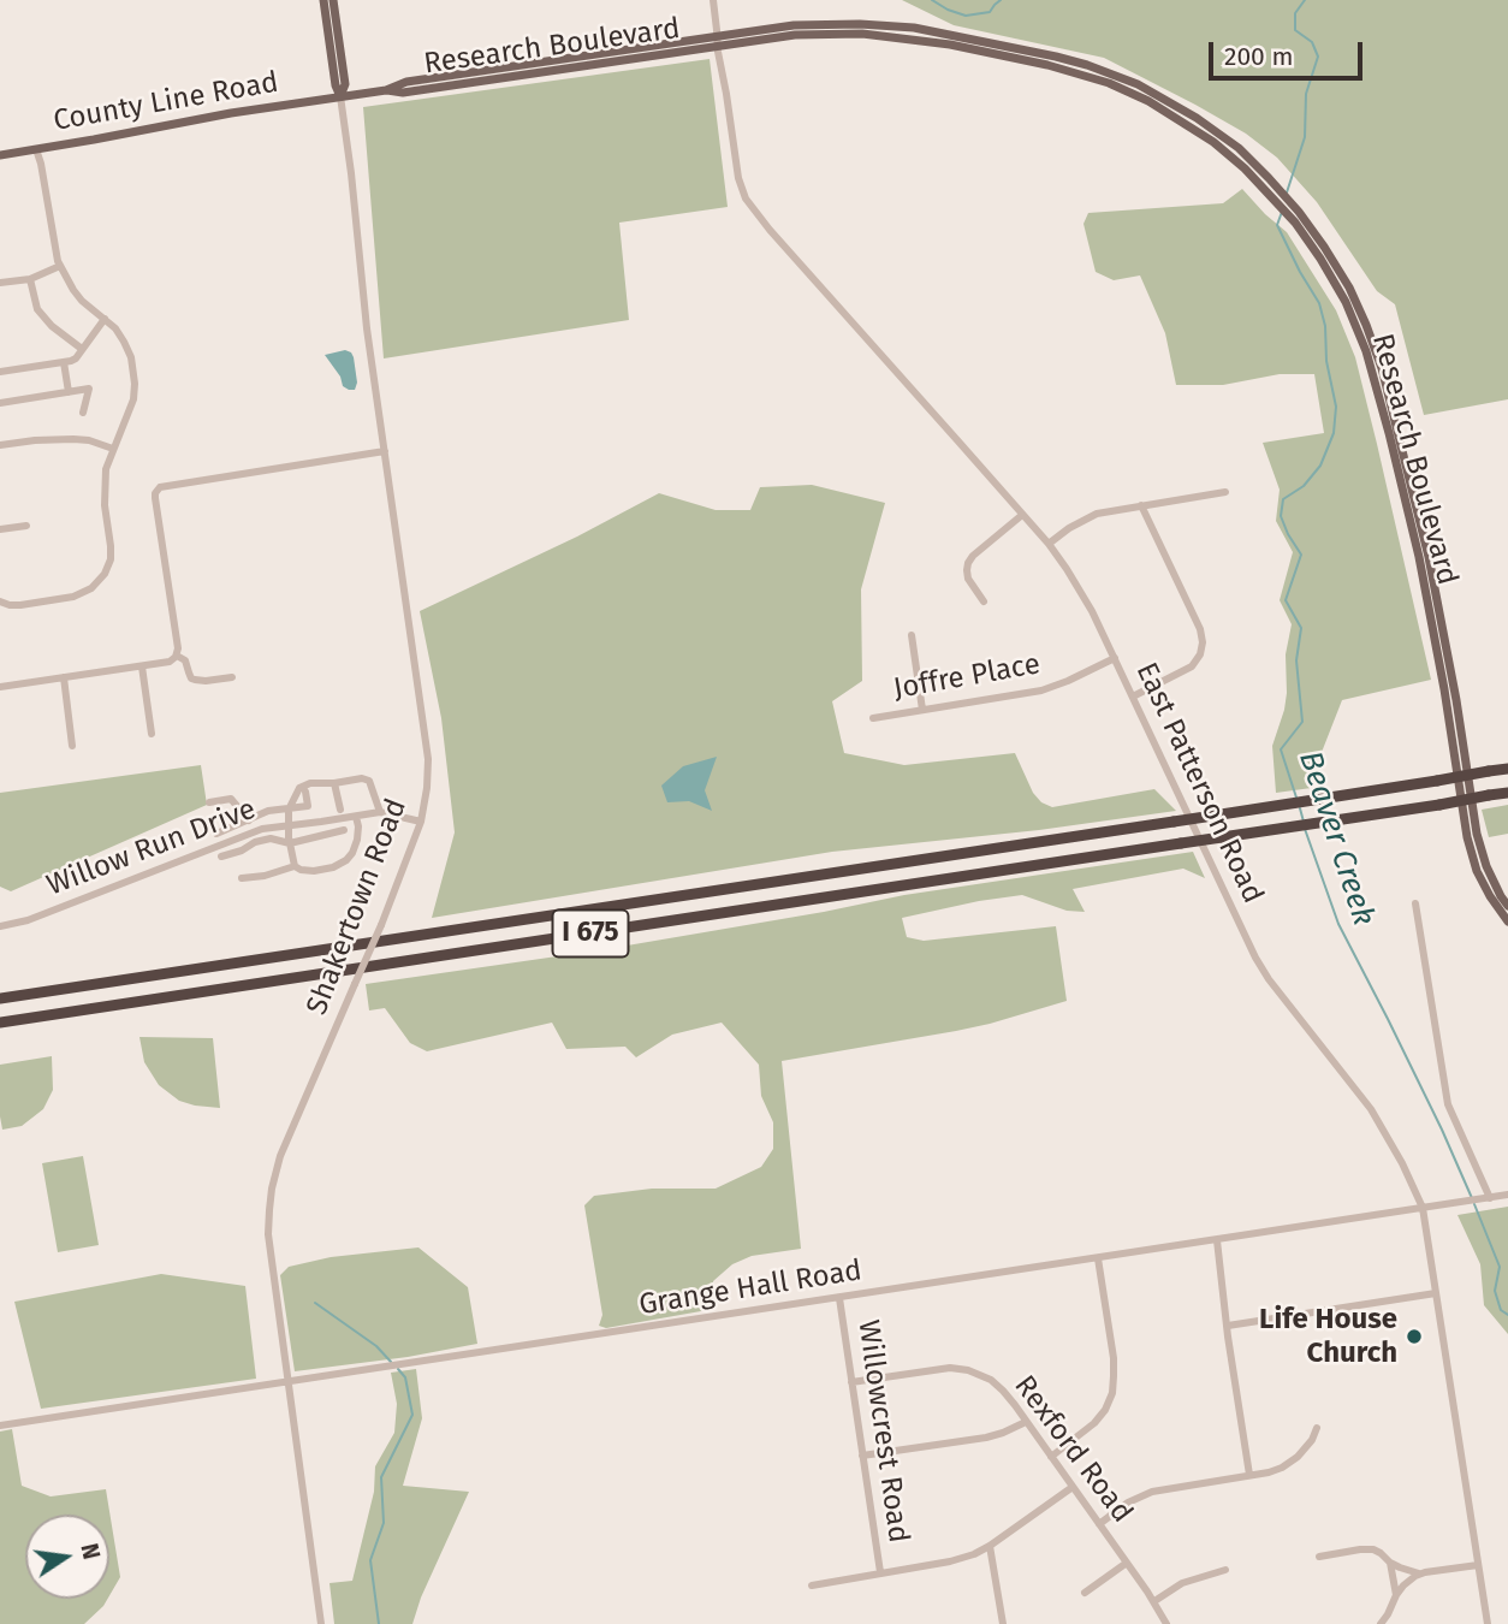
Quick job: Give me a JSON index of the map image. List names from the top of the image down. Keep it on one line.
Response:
{"streets":{"highway":["I 675"],"main road":["Research Boulevard","County Line Road"],"street":["Joffre Place","East Patterson Road","Willow Run Drive","Shakertown Road","Grange Hall Road","Willowcrest Road","Rexford Road"]},"crossings":[["Research Boulevard","County Line Road"],["Research Boulevard","East Patterson Road"],["Research Boulevard","Shakertown Road"],["County Line Road","Shakertown Road"],["Joffre Place","East Patterson Road"],["East Patterson Road","Grange Hall Road"],["Willow Run Drive","Shakertown Road"],["Shakertown Road","Grange Hall Road"],["Grange Hall Road","Willowcrest Road"],["Willowcrest Road","Rexford Road"]],"water":["Beaver Creek"],"places":["Life House Church"],"scale_bar":"200 m","north":"right"}
